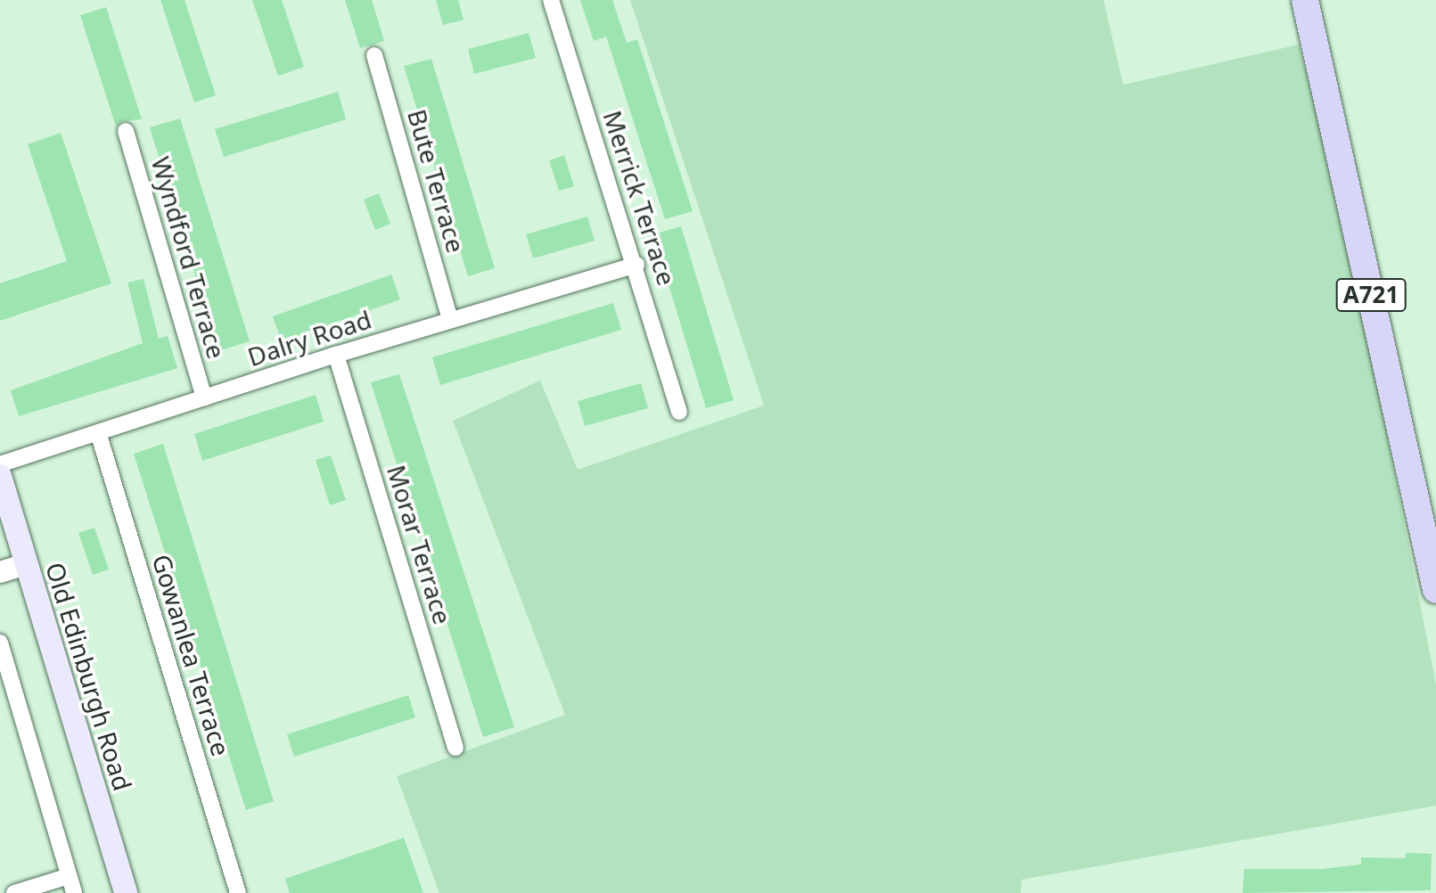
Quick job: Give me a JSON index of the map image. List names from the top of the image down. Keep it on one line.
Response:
{"streets":{"main road":["A721","Old Edinburgh Road"],"street":["Bute Terrace","Merrick Terrace","Wyndford Terrace","Dalry Road","Morar Terrace","Gowanlea Terrace"]},"crossings":[["Bute Terrace","Dalry Road"],["Merrick Terrace","Dalry Road"],["Wyndford Terrace","Dalry Road"],["Dalry Road","Morar Terrace"],["Dalry Road","Gowanlea Terrace"]]}
